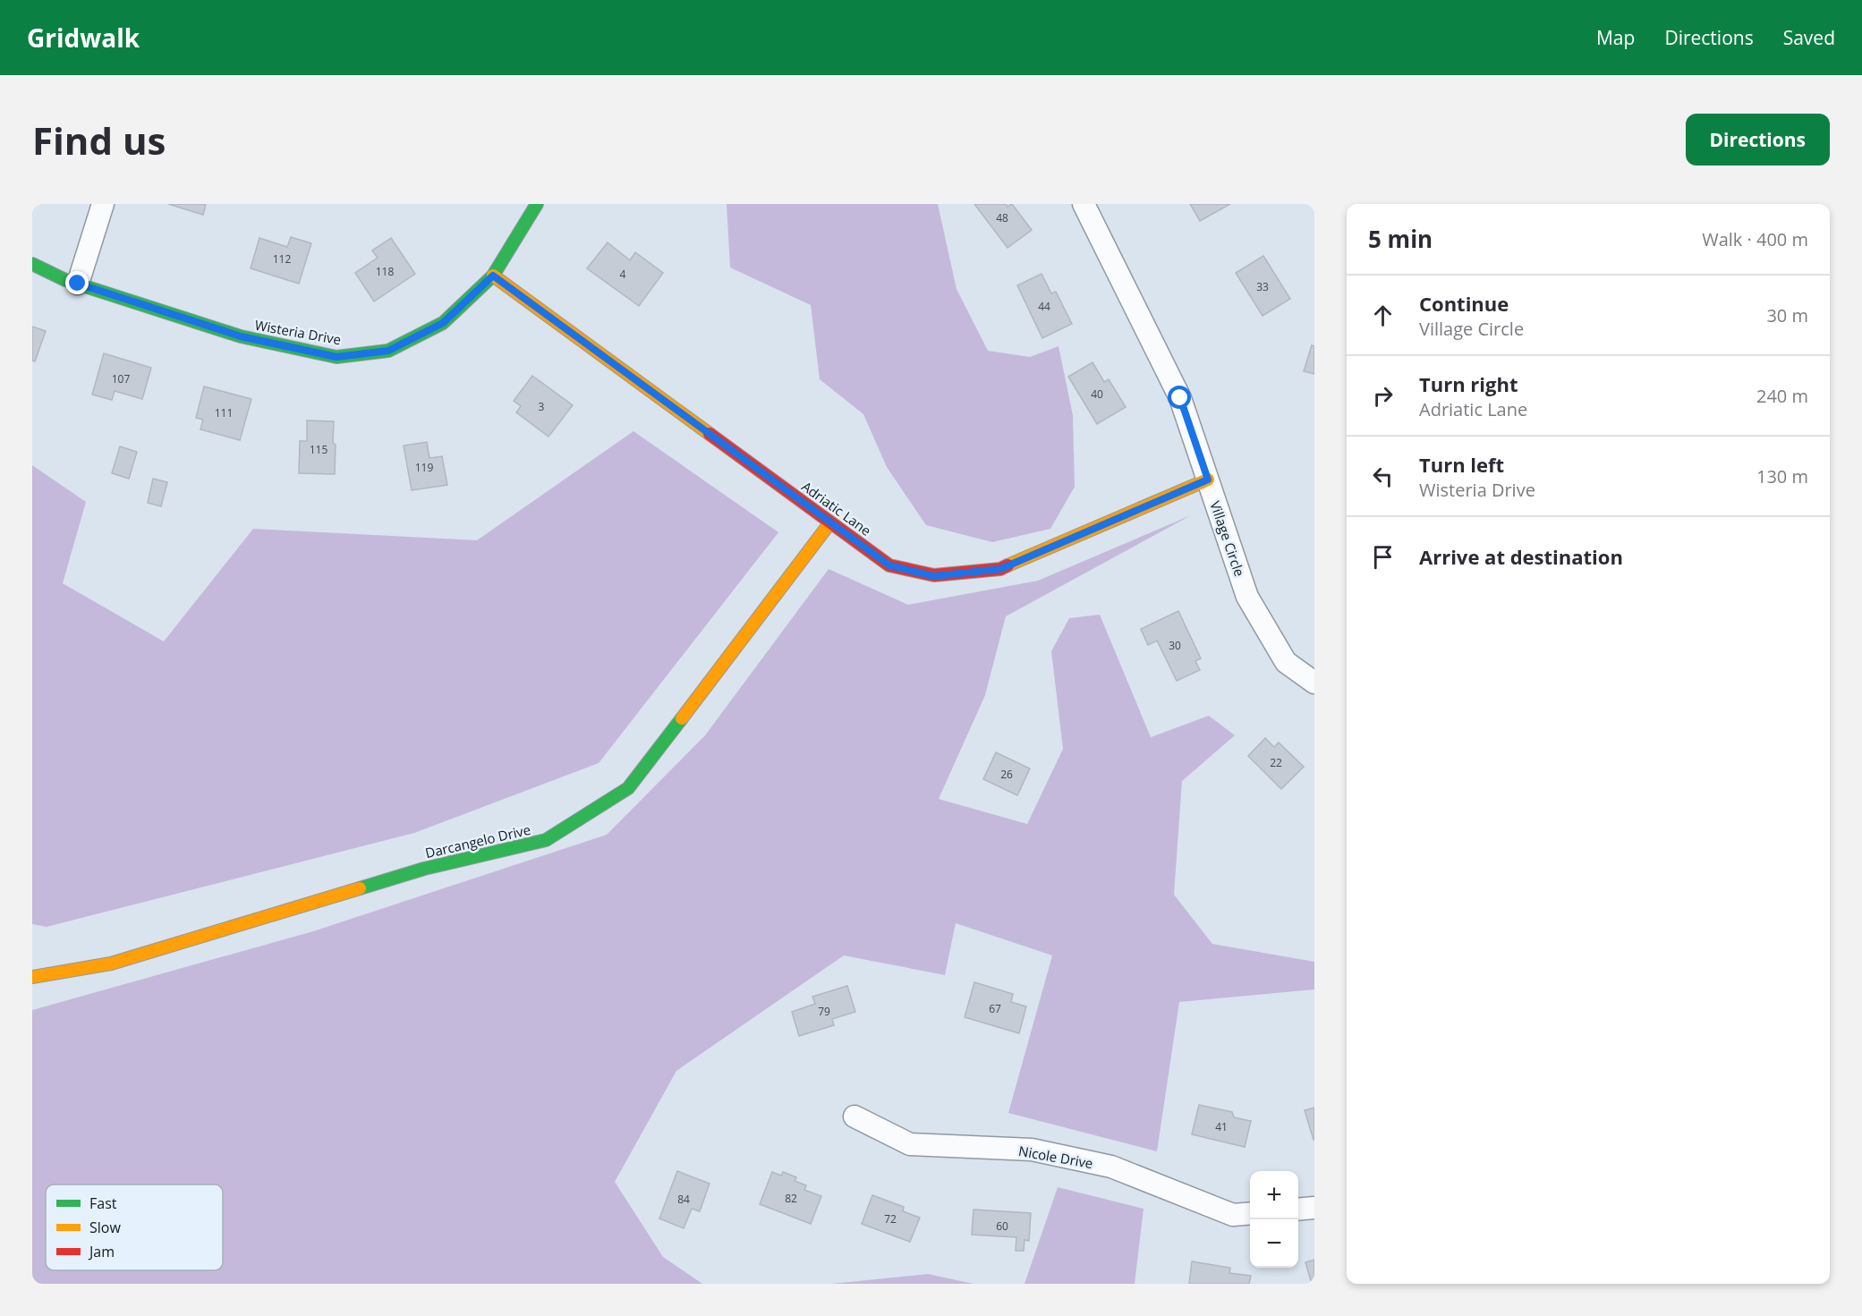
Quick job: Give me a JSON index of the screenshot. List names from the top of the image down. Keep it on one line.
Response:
{"streets":{"street":["Wisteria Drive","Adriatic Lane","Village Circle","Darcangelo Drive","Nicole Drive"]},"crossings":[["Wisteria Drive","Adriatic Lane"],["Adriatic Lane","Village Circle"],["Adriatic Lane","Darcangelo Drive"]],"house_numbers":["48","112","118","4","33","44","107","40","3","111","115","119","30","22","26","67","79","41","82","84","72","60"],"legend":["Fast","Slow","Jam"],"page":{"header":"Gridwalk","nav":["Map","Directions","Saved"],"buttons":"Directions","title":"Find us","heading":["5 min","Walk · 400 m"],"list":[["Continue","Village Circle","30 m"],["Turn right","Adriatic Lane","240 m"],["Turn left","Wisteria Drive","130 m"],"Arrive at destination"],"map_buttons":["+","−"]}}
